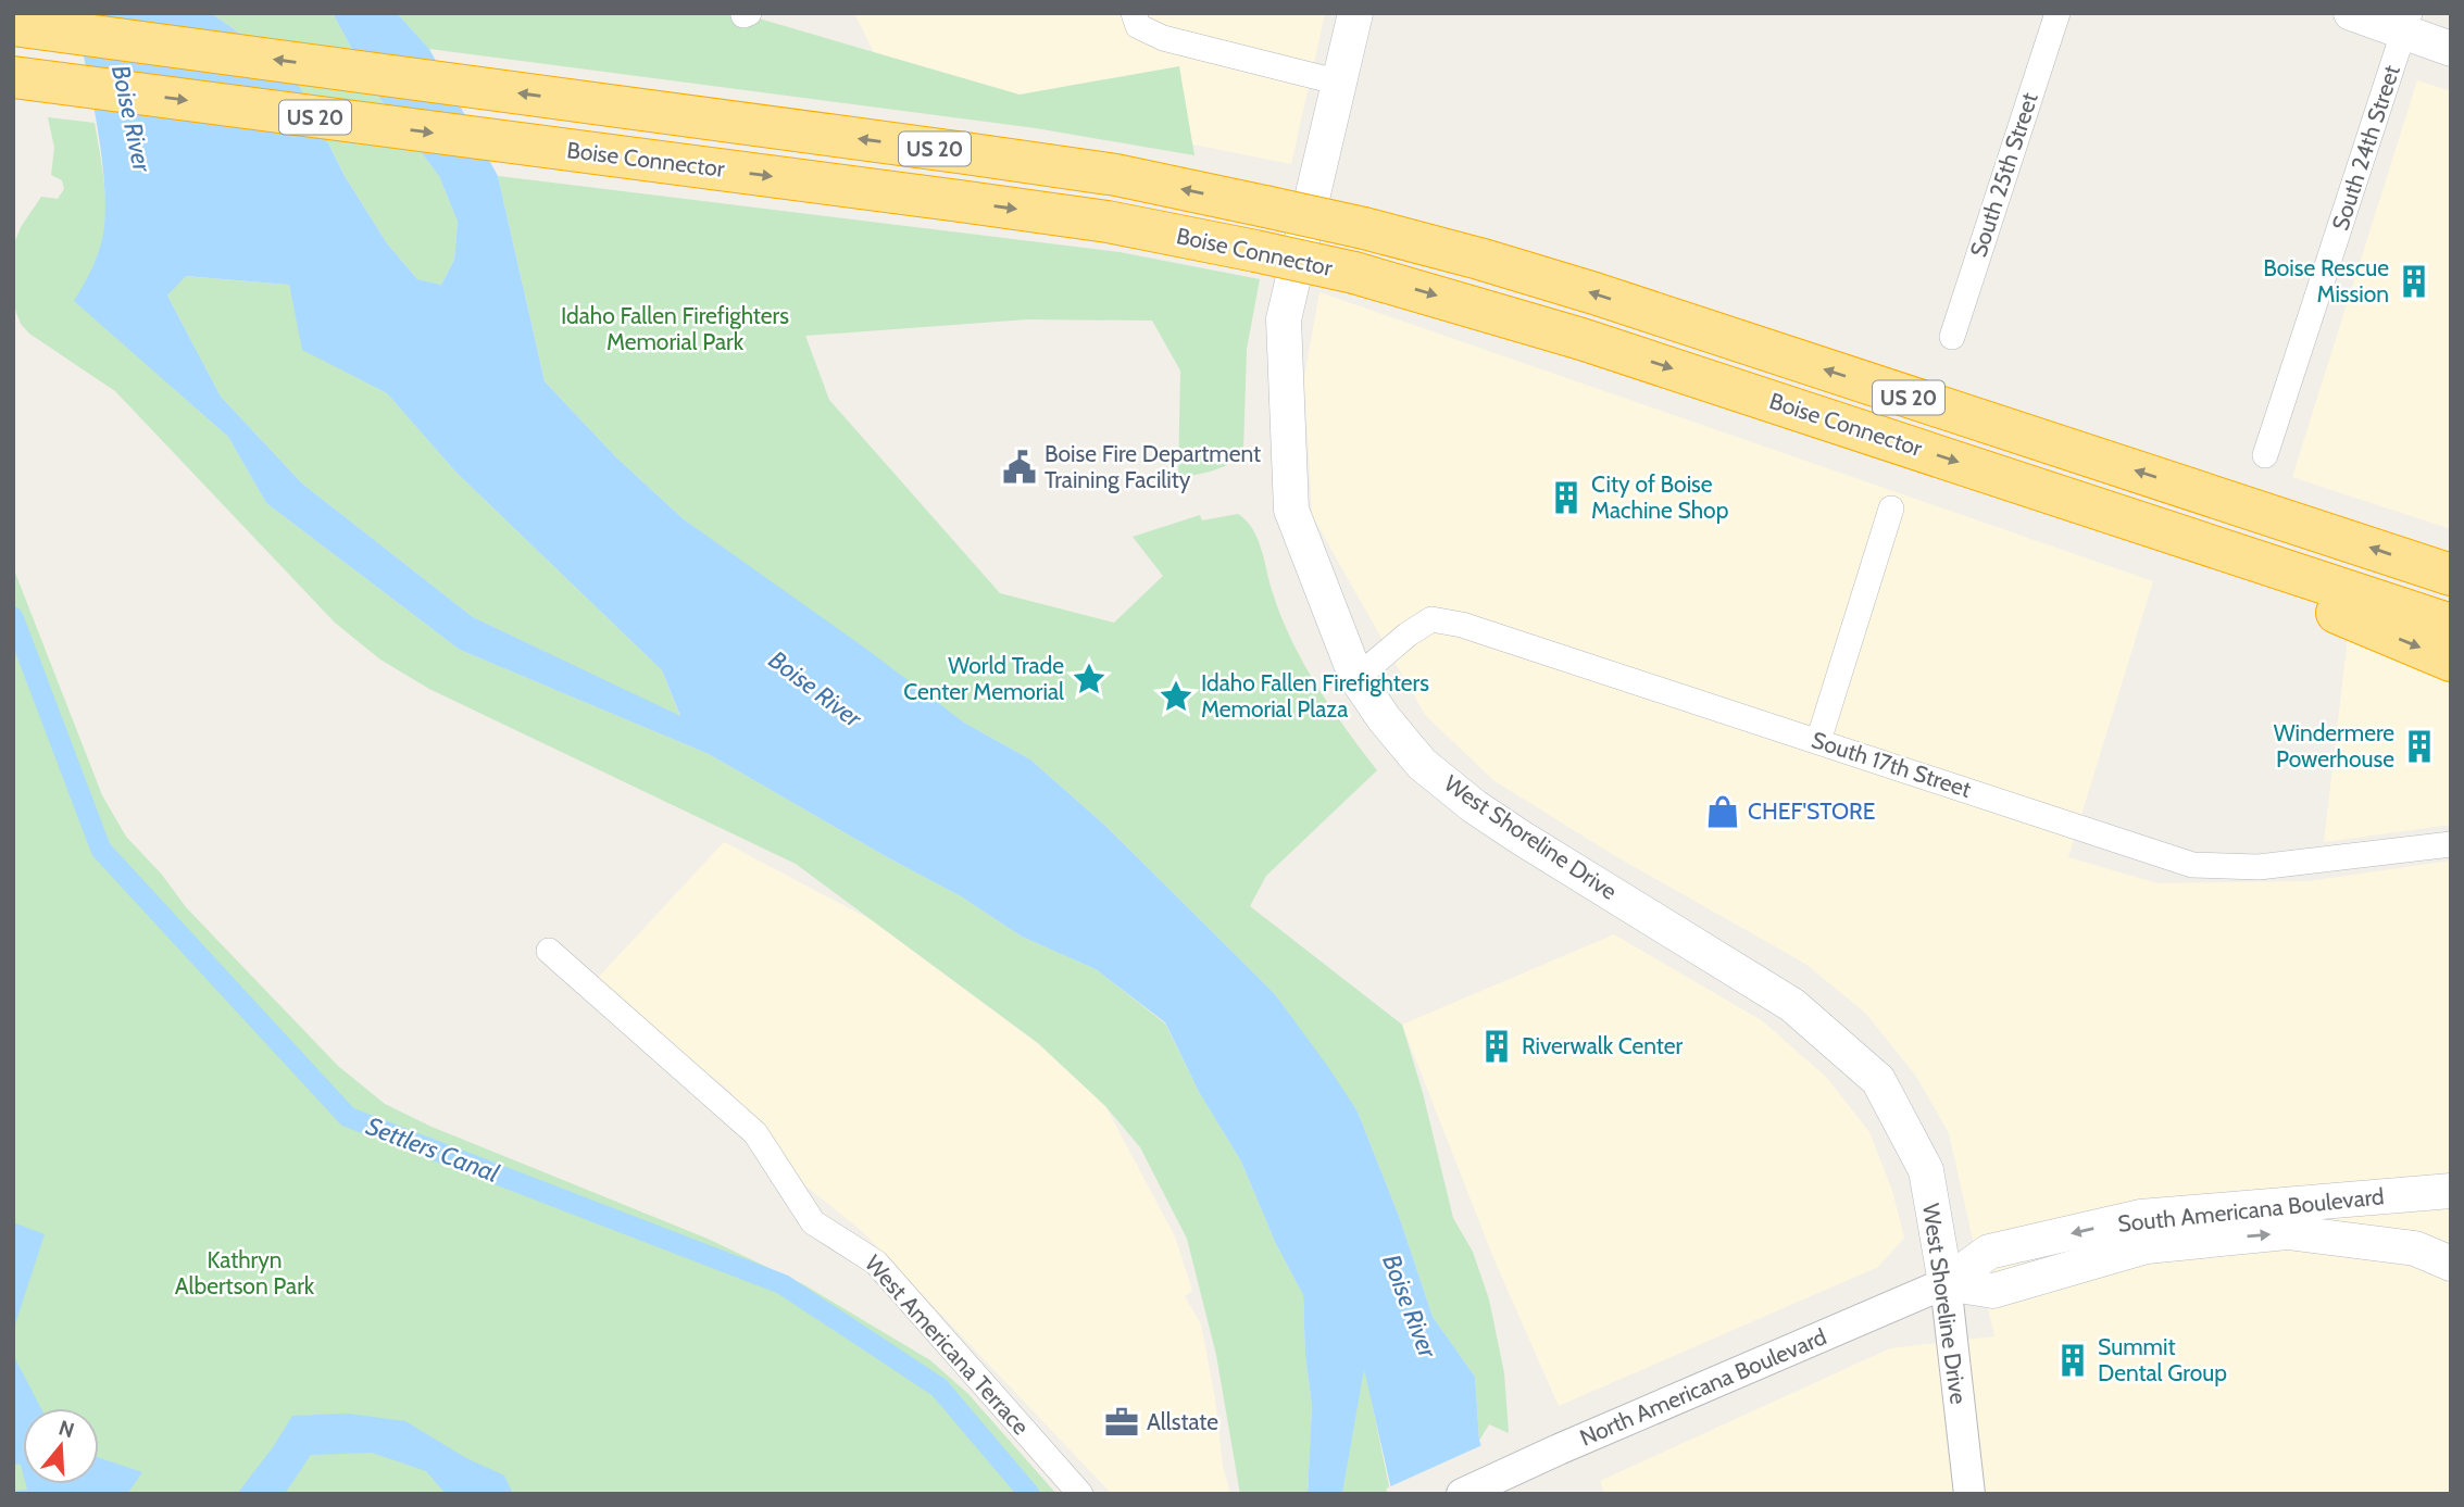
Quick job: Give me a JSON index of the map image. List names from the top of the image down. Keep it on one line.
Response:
{"streets":{"highway":["US 20","Boise Connector"],"main road":["West Shoreline Drive","South Americana Boulevard"],"street":["South 24th Street","South 25th Street","South 17th Street","West Americana Terrace","North Americana Boulevard"]},"crossings":[["South 17th Street","West Shoreline Drive"],["West Shoreline Drive","South Americana Boulevard"],["West Shoreline Drive","North Americana Boulevard"],["South Americana Boulevard","North Americana Boulevard"]],"water":["Boise River","Settlers Canal"],"parks":["Idaho Fallen Firefighters Memorial Park","Kathryn Albertson Park"],"places":{"building":["Boise Rescue Mission","City of Boise Machine Shop","Windermere Powerhouse","Riverwalk Center","Summit Dental Group"],"public building":["Boise Fire Department Training Facility"],"place":["World Trade Center Memorial","Idaho Fallen Firefighters Memorial Plaza"],"shop":["CHEF'STORE"],"office":["Allstate"]},"north":"top"}
